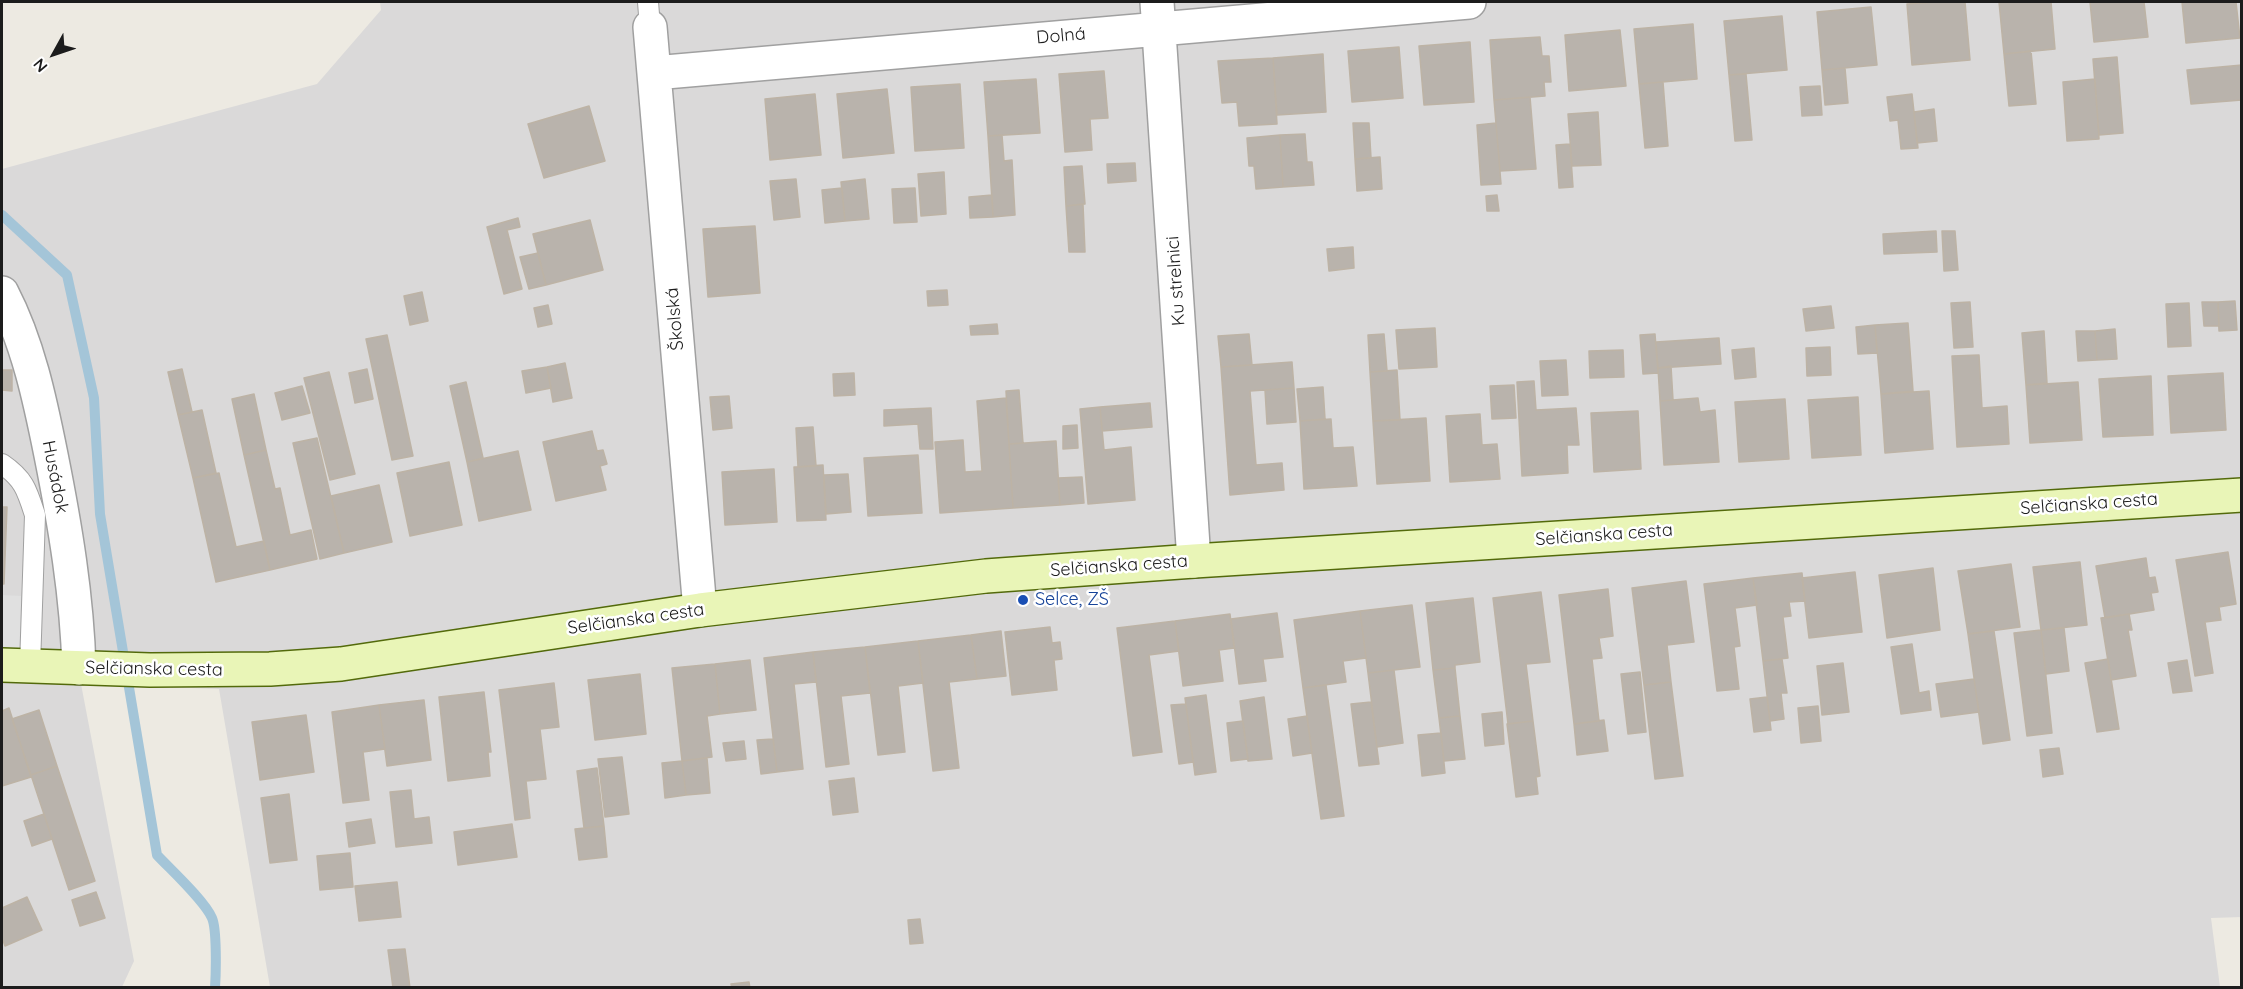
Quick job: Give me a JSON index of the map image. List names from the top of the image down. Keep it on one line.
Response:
{"streets":{"street":["Dolná","Ku strelnici","Školská","Husádok","Selčianska cesta"]},"crossings":[["Dolná","Ku strelnici"],["Dolná","Školská"],["Ku strelnici","Selčianska cesta"],["Školská","Selčianska cesta"],["Husádok","Selčianska cesta"]],"places":["Selce, ZŠ"],"north":"bottom left"}
